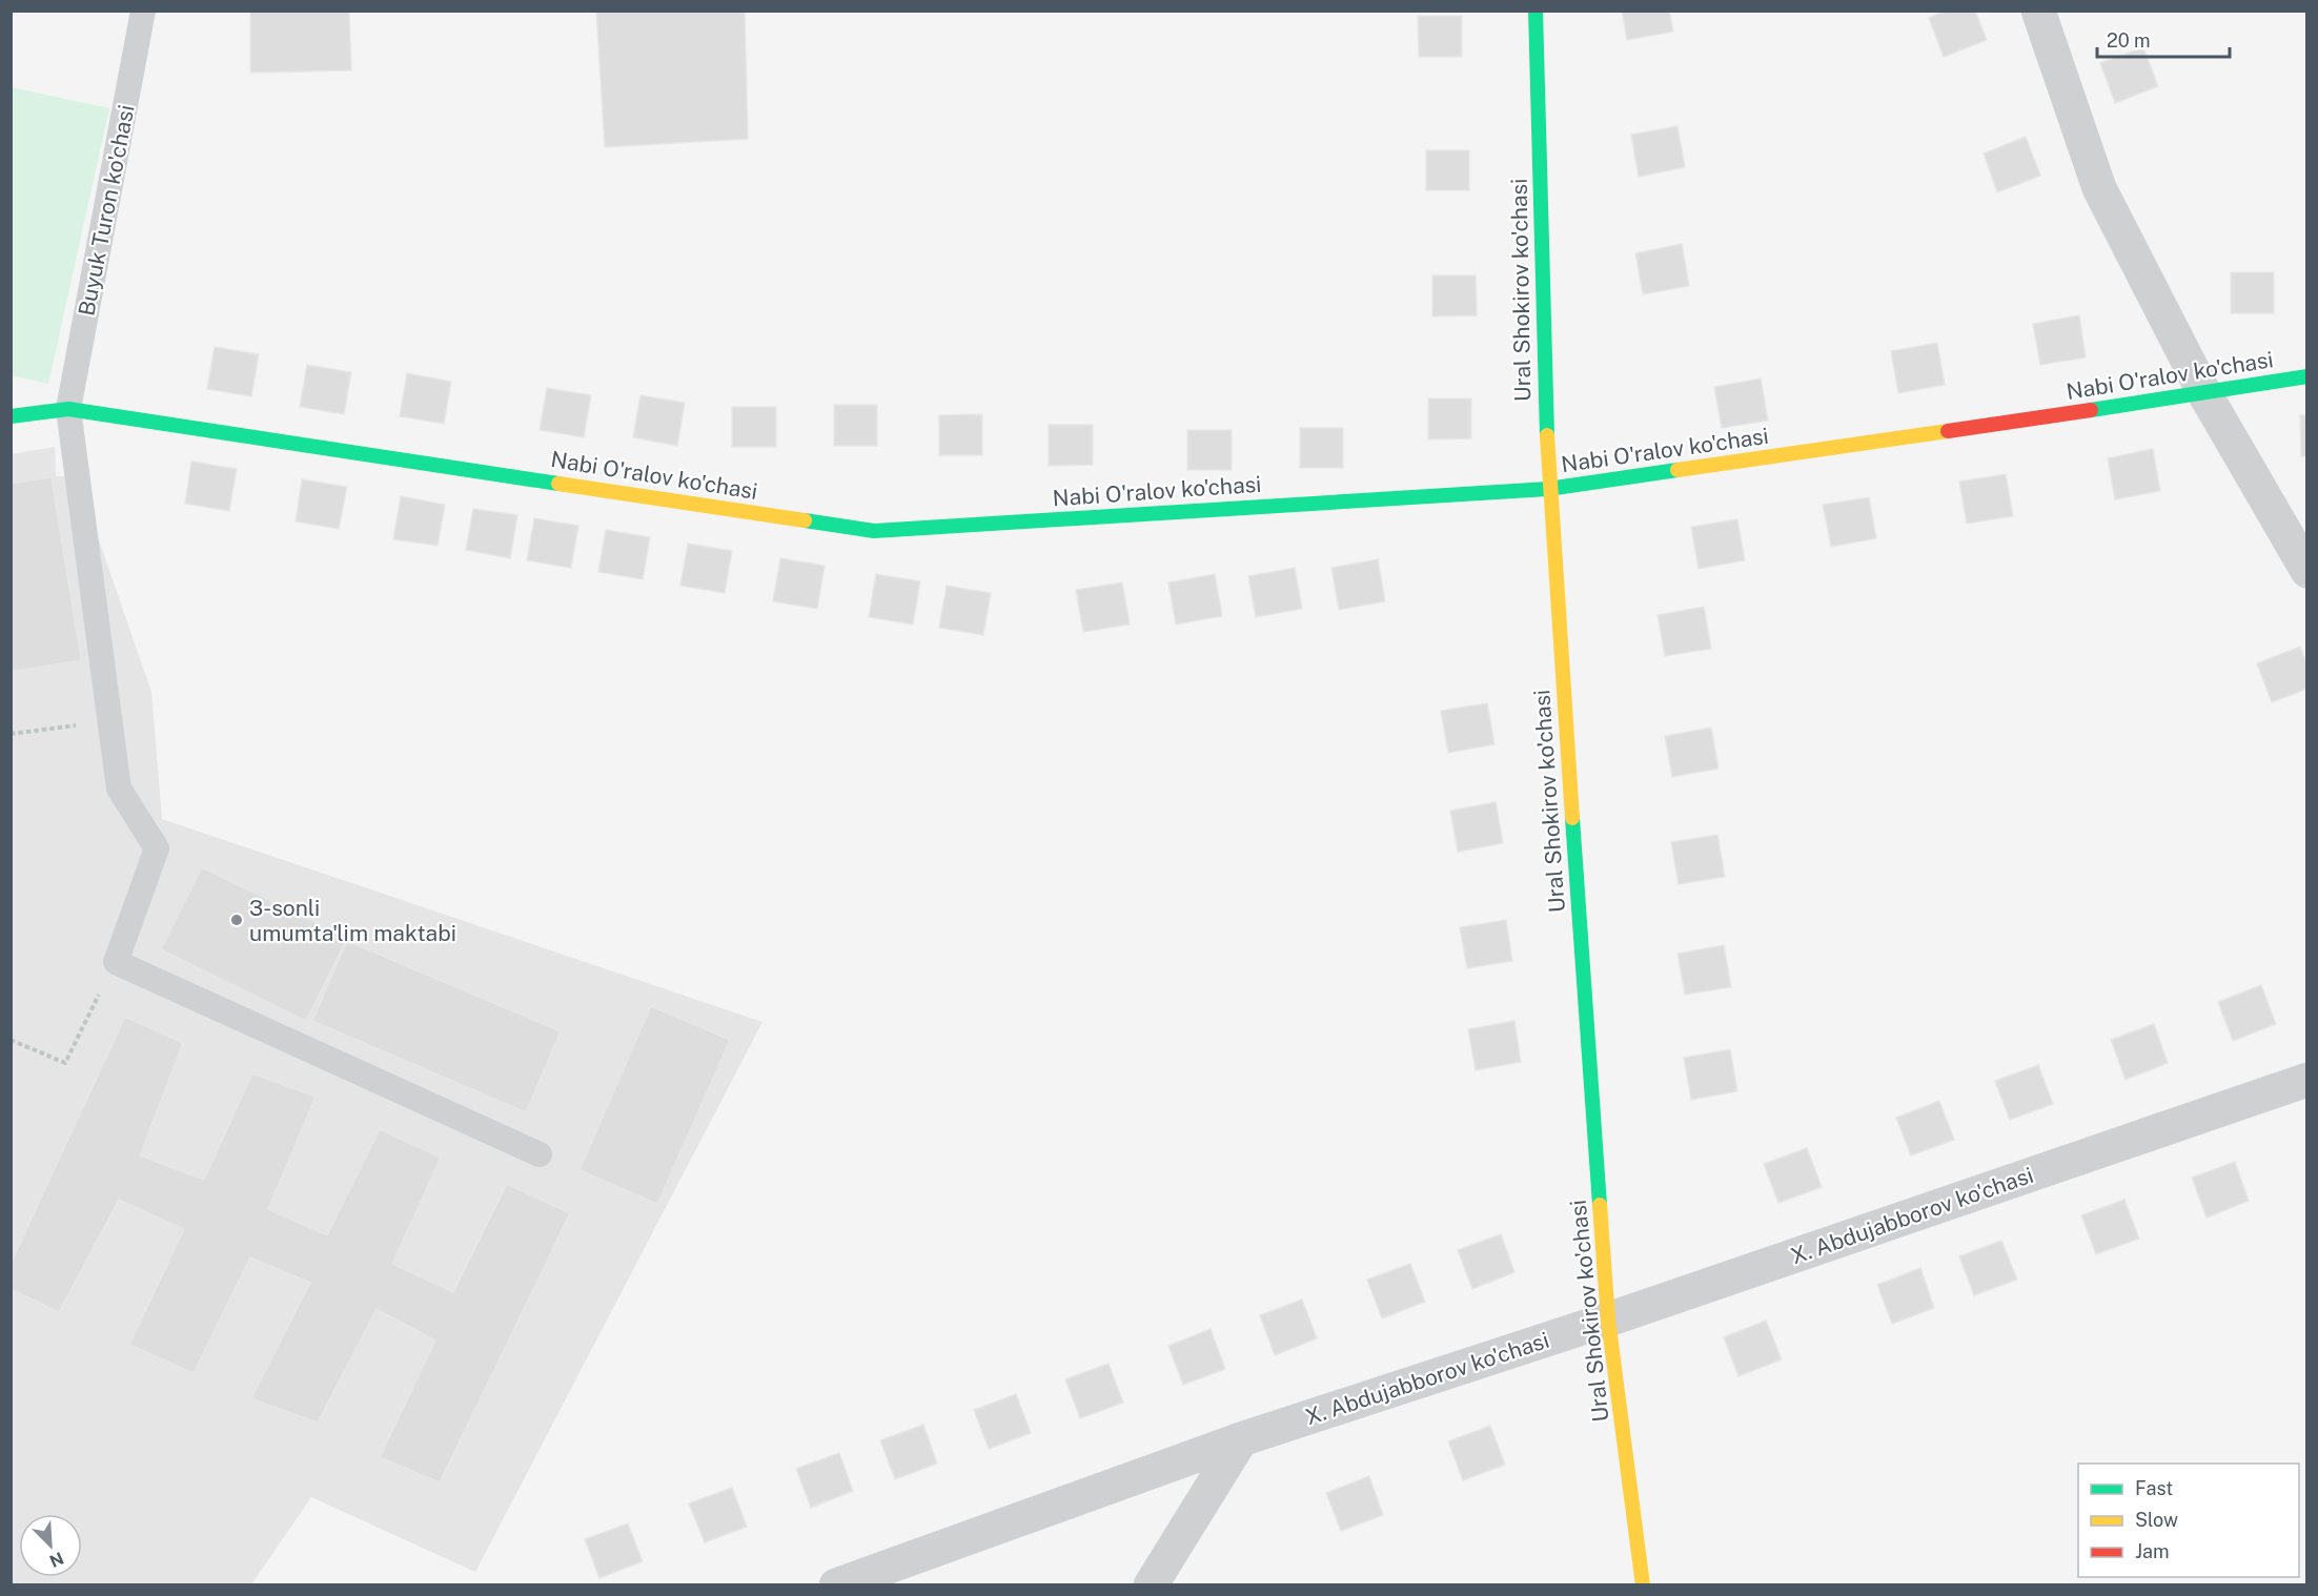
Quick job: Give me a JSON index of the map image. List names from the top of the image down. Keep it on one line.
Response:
{"streets":{"street":["Ural Shokirov ko'chasi","Nabi O'ralov ko'chasi","X. Abdujabborov ko'chasi"],"lane":["Buyuk Turon ko'chasi"]},"crossings":[["Buyuk Turon ko'chasi","Nabi O'ralov ko'chasi"],["Ural Shokirov ko'chasi","Nabi O'ralov ko'chasi"],["Ural Shokirov ko'chasi","X. Abdujabborov ko'chasi"]],"places":["3-sonli umumta'lim maktabi"],"legend":["Fast","Slow","Jam"],"scale_bar":"20 m","north":"bottom right"}
